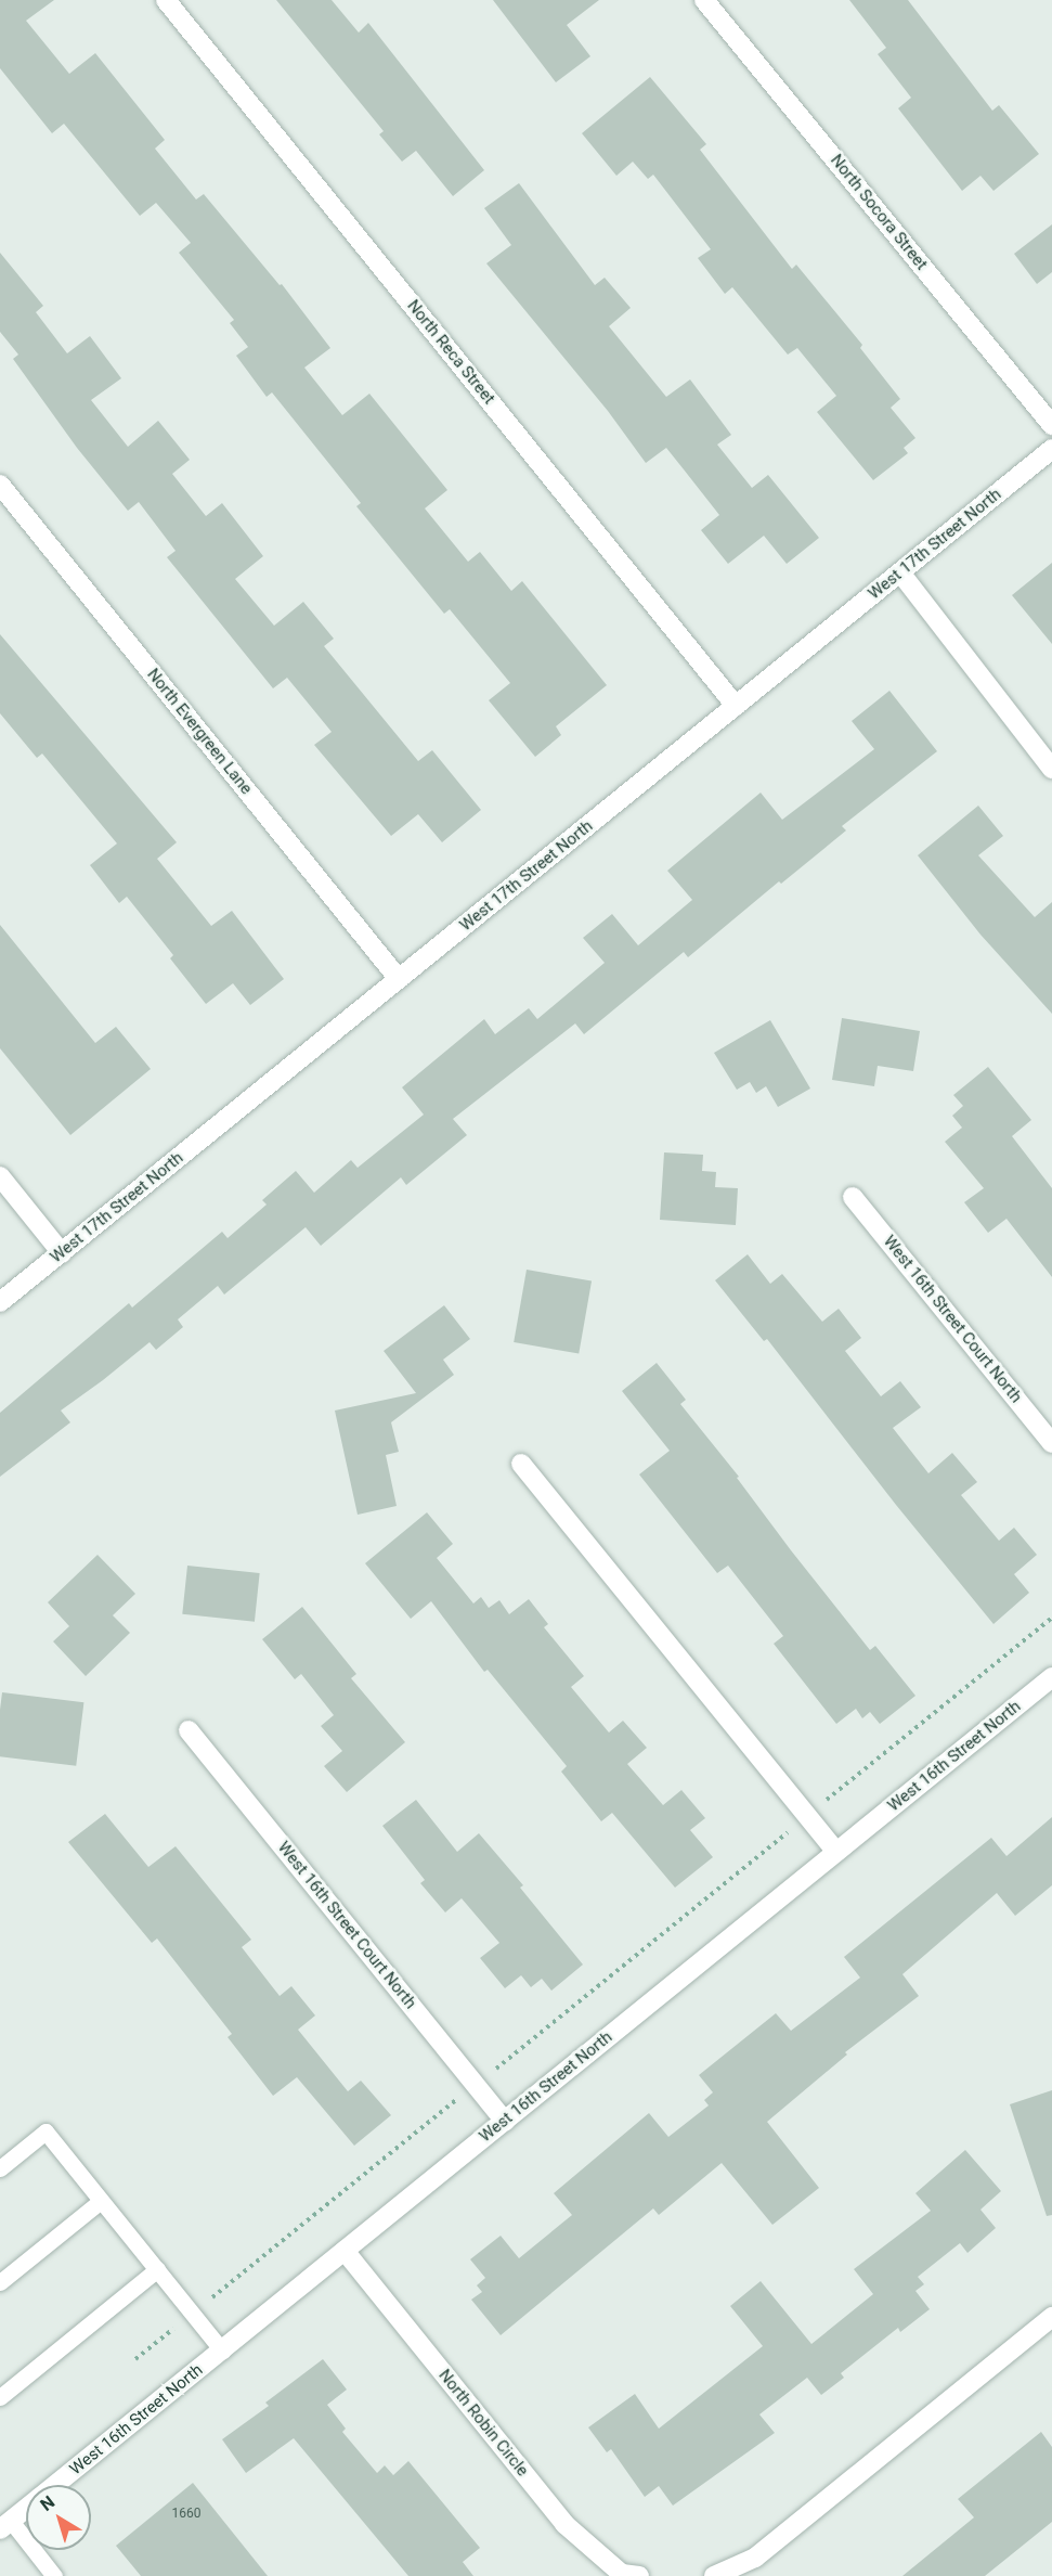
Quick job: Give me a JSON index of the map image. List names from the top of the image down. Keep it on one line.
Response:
{"streets":{"street":["North Socora Street","North Reca Street","West 17th Street North","North Evergreen Lane","West 16th Street Court North","West 16th Street North","North Robin Circle"]},"crossings":[["North Reca Street","West 17th Street North"],["West 17th Street North","North Evergreen Lane"],["West 16th Street Court North","West 16th Street North"],["West 16th Street North","North Robin Circle"]],"house_numbers":["1660"],"north":"top left"}
